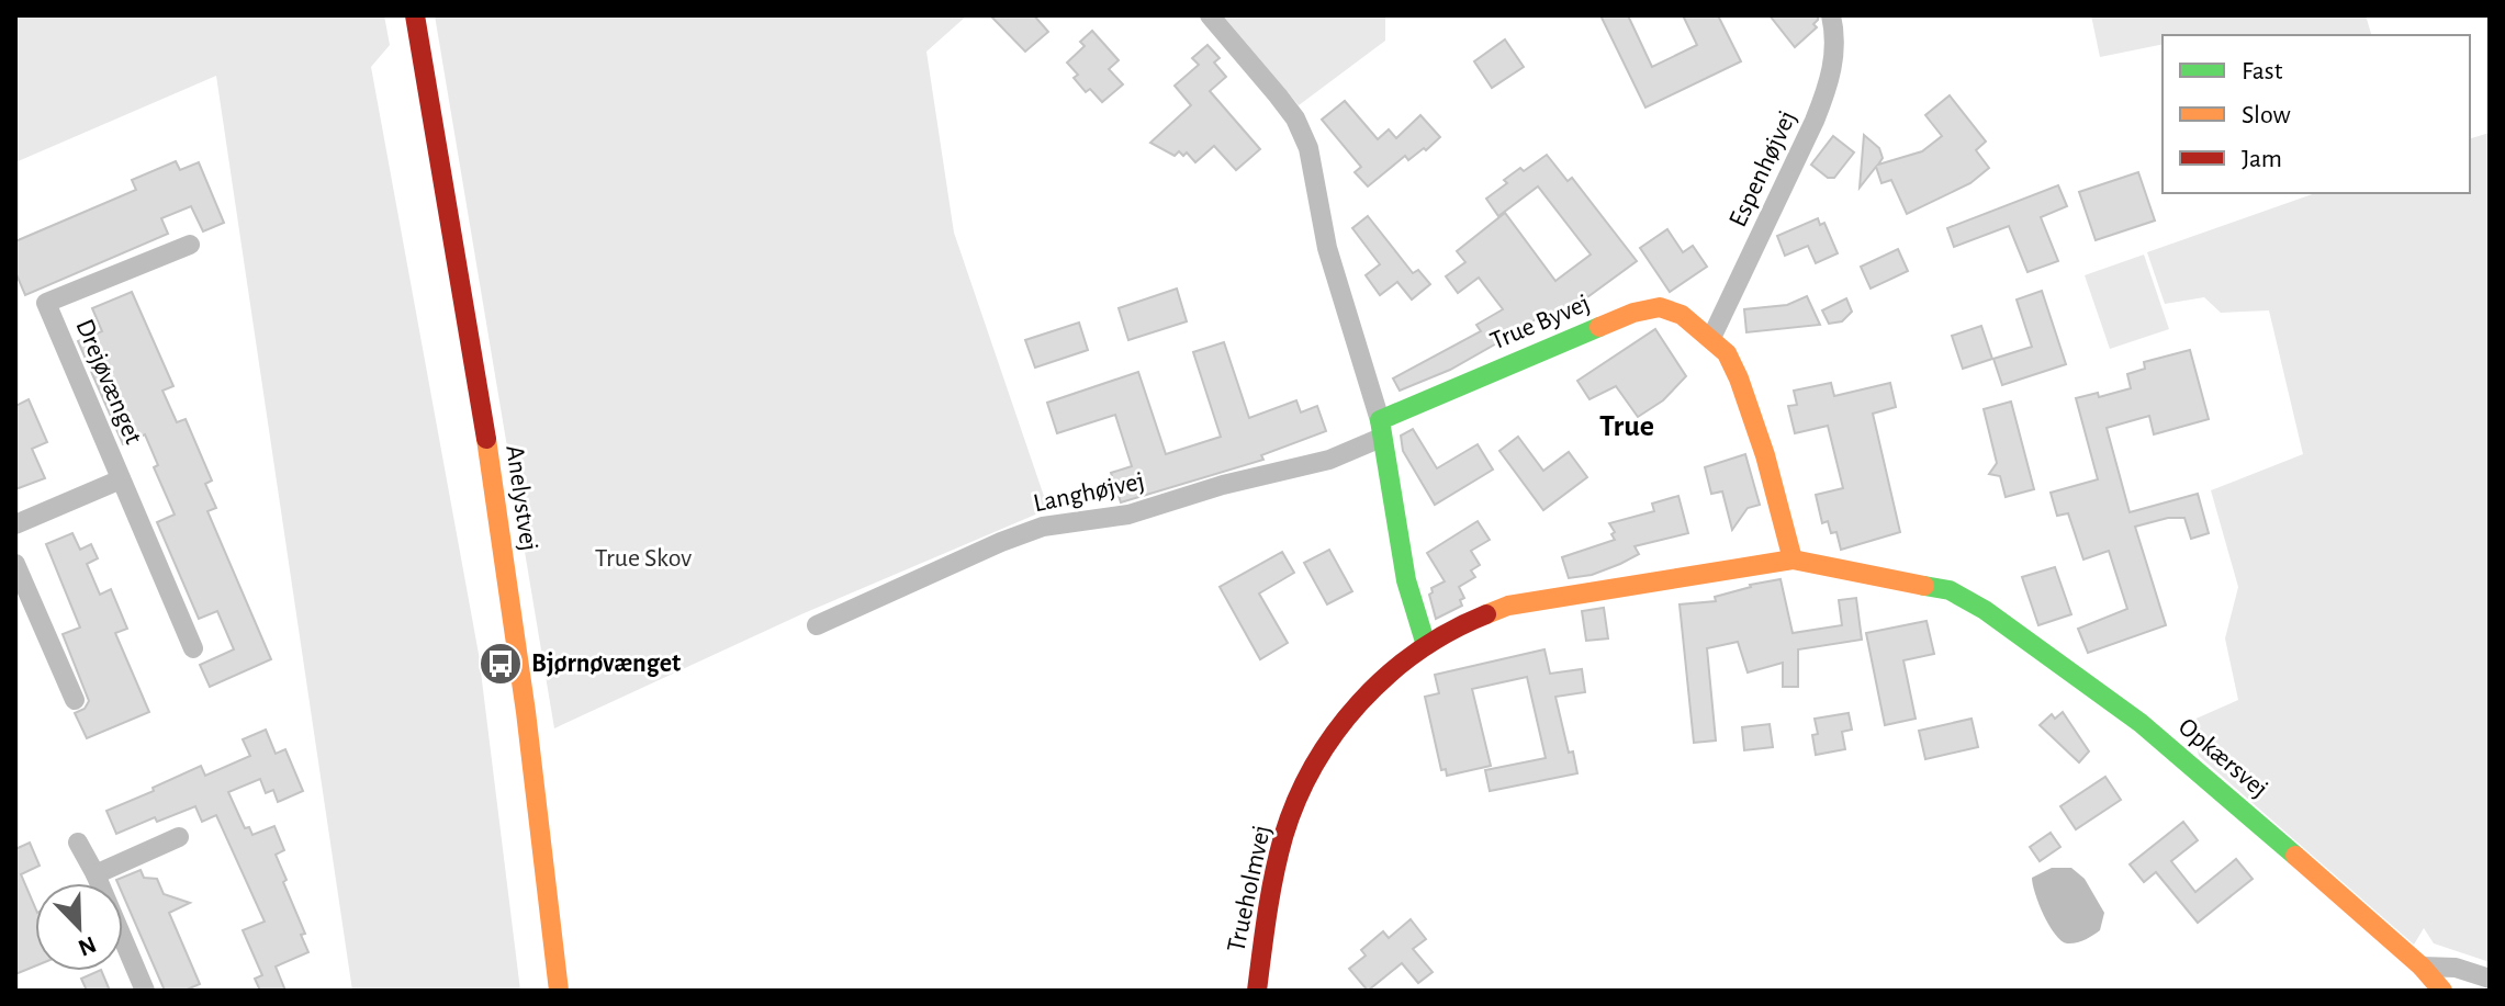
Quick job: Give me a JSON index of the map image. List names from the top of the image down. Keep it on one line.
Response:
{"streets":{"street":["Espenhøjvej","True Byvej","Drejøvænget","Langhøjvej","Anelystvej","Opkærsvej","Trueholmvej"]},"crossings":[["Espenhøjvej","True Byvej"],["True Byvej","Langhøjvej"],["True Byvej","Opkærsvej"]],"districts":["True"],"parks":["True Skov"],"places":{"bus stop":["Bjørnøvænget"]},"legend":["Fast","Slow","Jam"],"north":"bottom right"}
